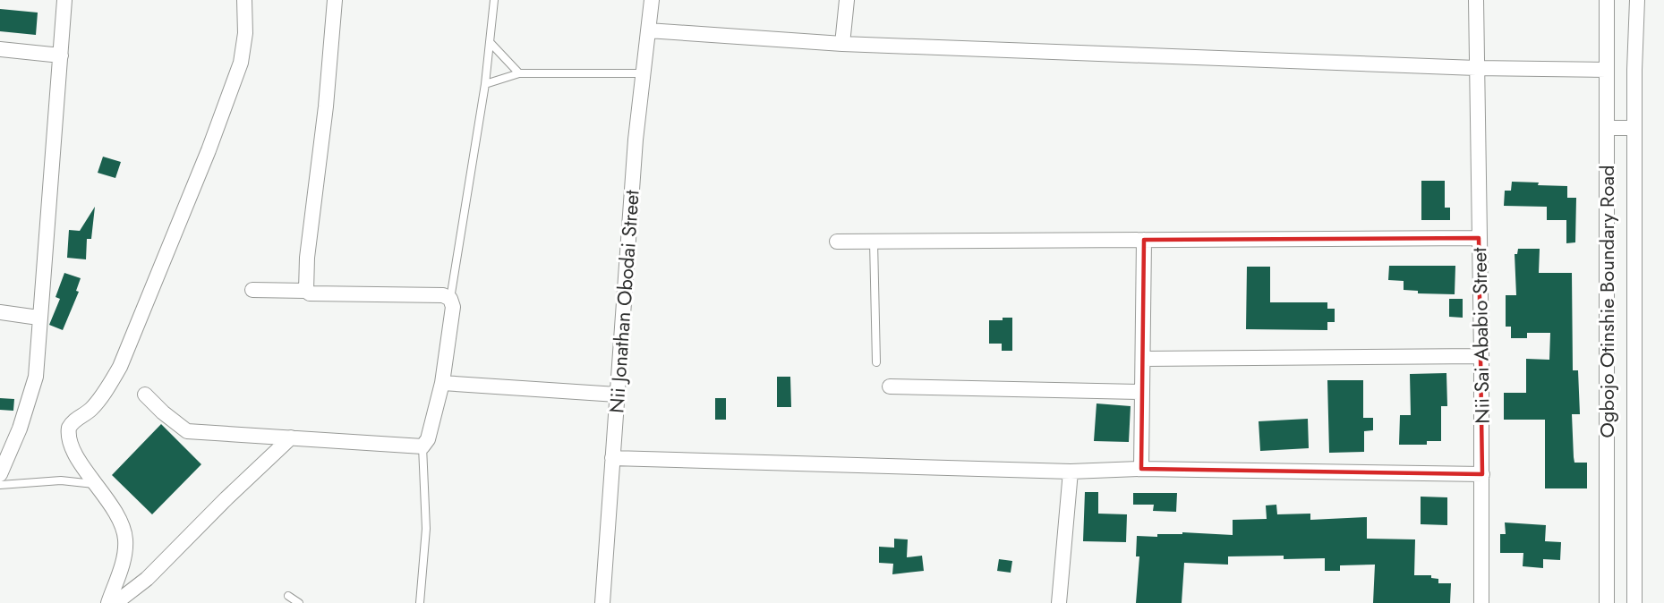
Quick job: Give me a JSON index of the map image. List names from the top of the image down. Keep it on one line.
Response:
{"streets":{"street":["Nii Jonathan Obodai Street","Ogbojo Otinshie Boundary Road","Nii Sai Ababio Street"]}}
